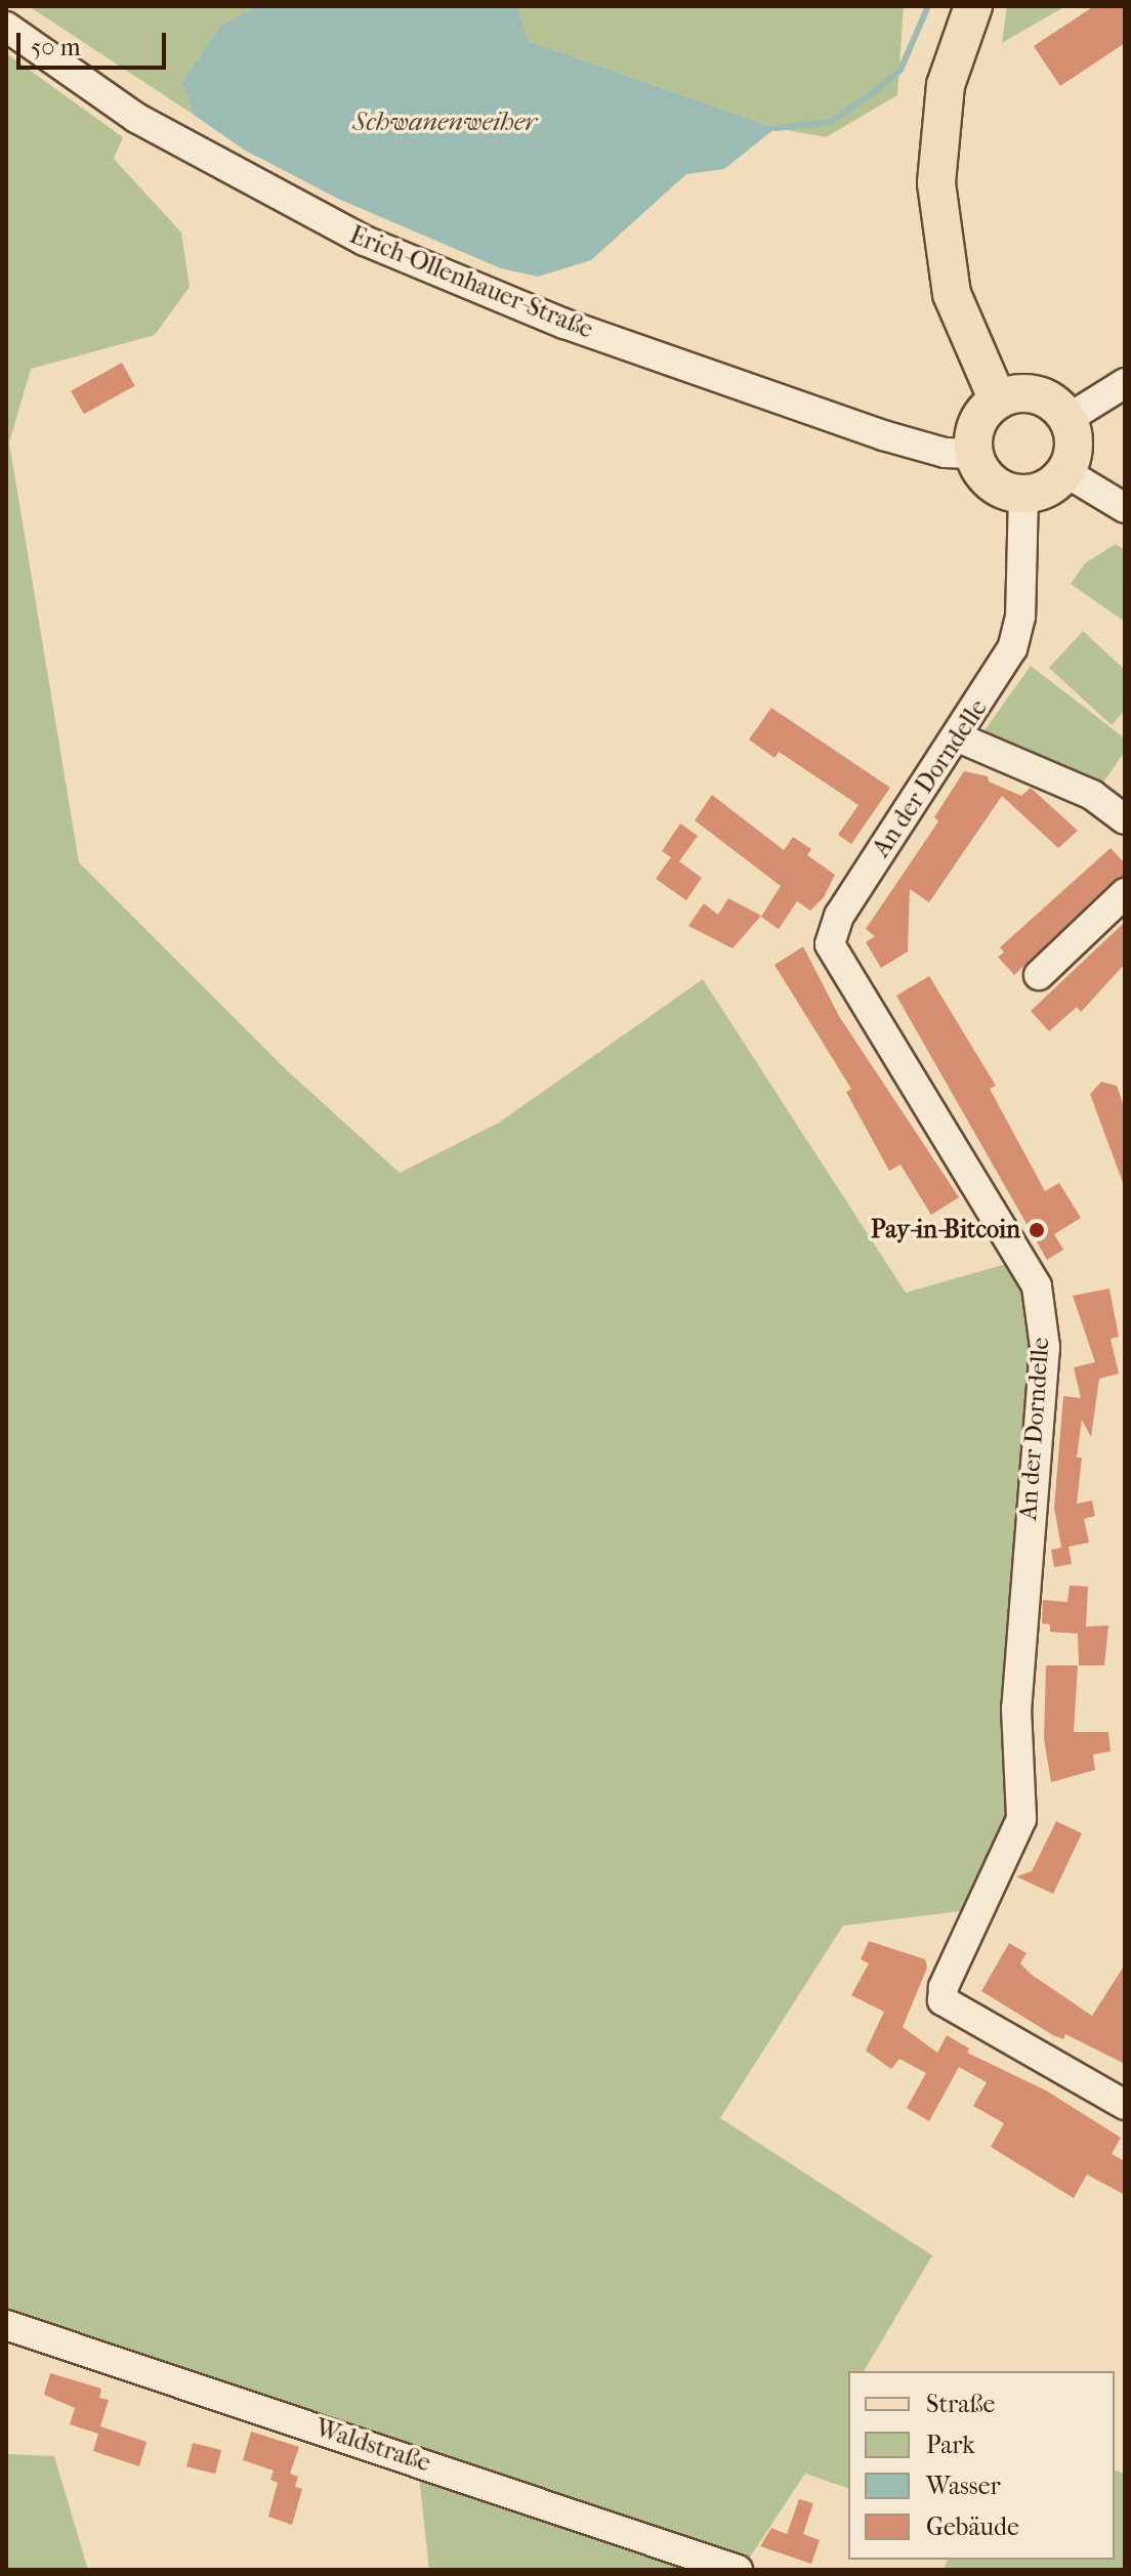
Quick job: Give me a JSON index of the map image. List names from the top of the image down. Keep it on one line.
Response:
{"streets":{"street":["Erich-Ollenhauer-Straße","An der Dorndelle","Waldstraße"]},"crossings":[["Erich-Ollenhauer-Straße","An der Dorndelle"]],"water":["Schwanenweiher"],"places":["Pay-in-Bitcoin"],"legend":["Straße","Park","Wasser","Gebäude"],"scale_bar":"50 m"}
